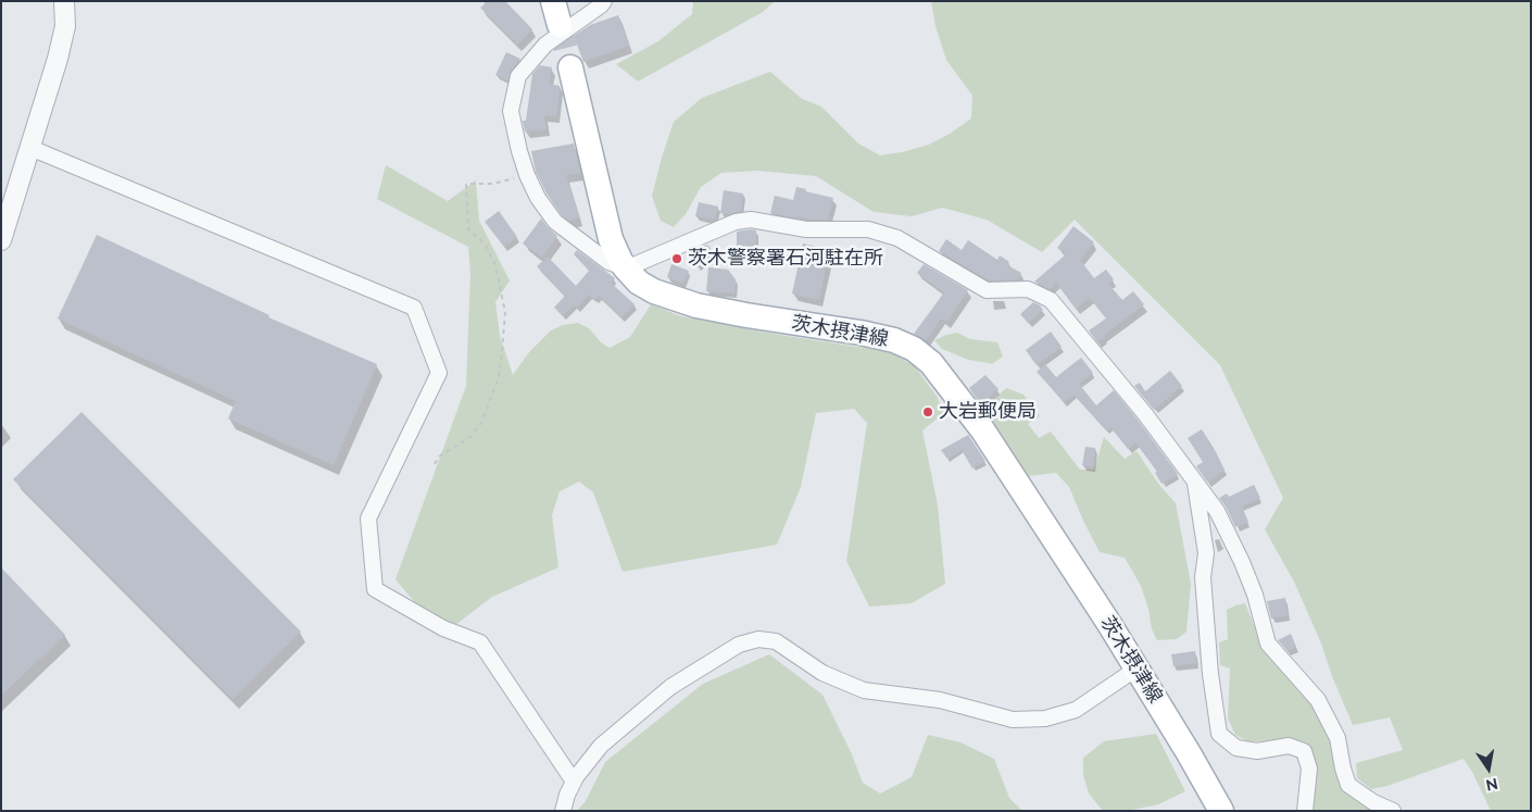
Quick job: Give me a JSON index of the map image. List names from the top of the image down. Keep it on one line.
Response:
{"streets":{"main road":["茨木摂津線"]},"places":["茨木警察署石河駐在所","大岩郵便局"],"north":"bottom"}
